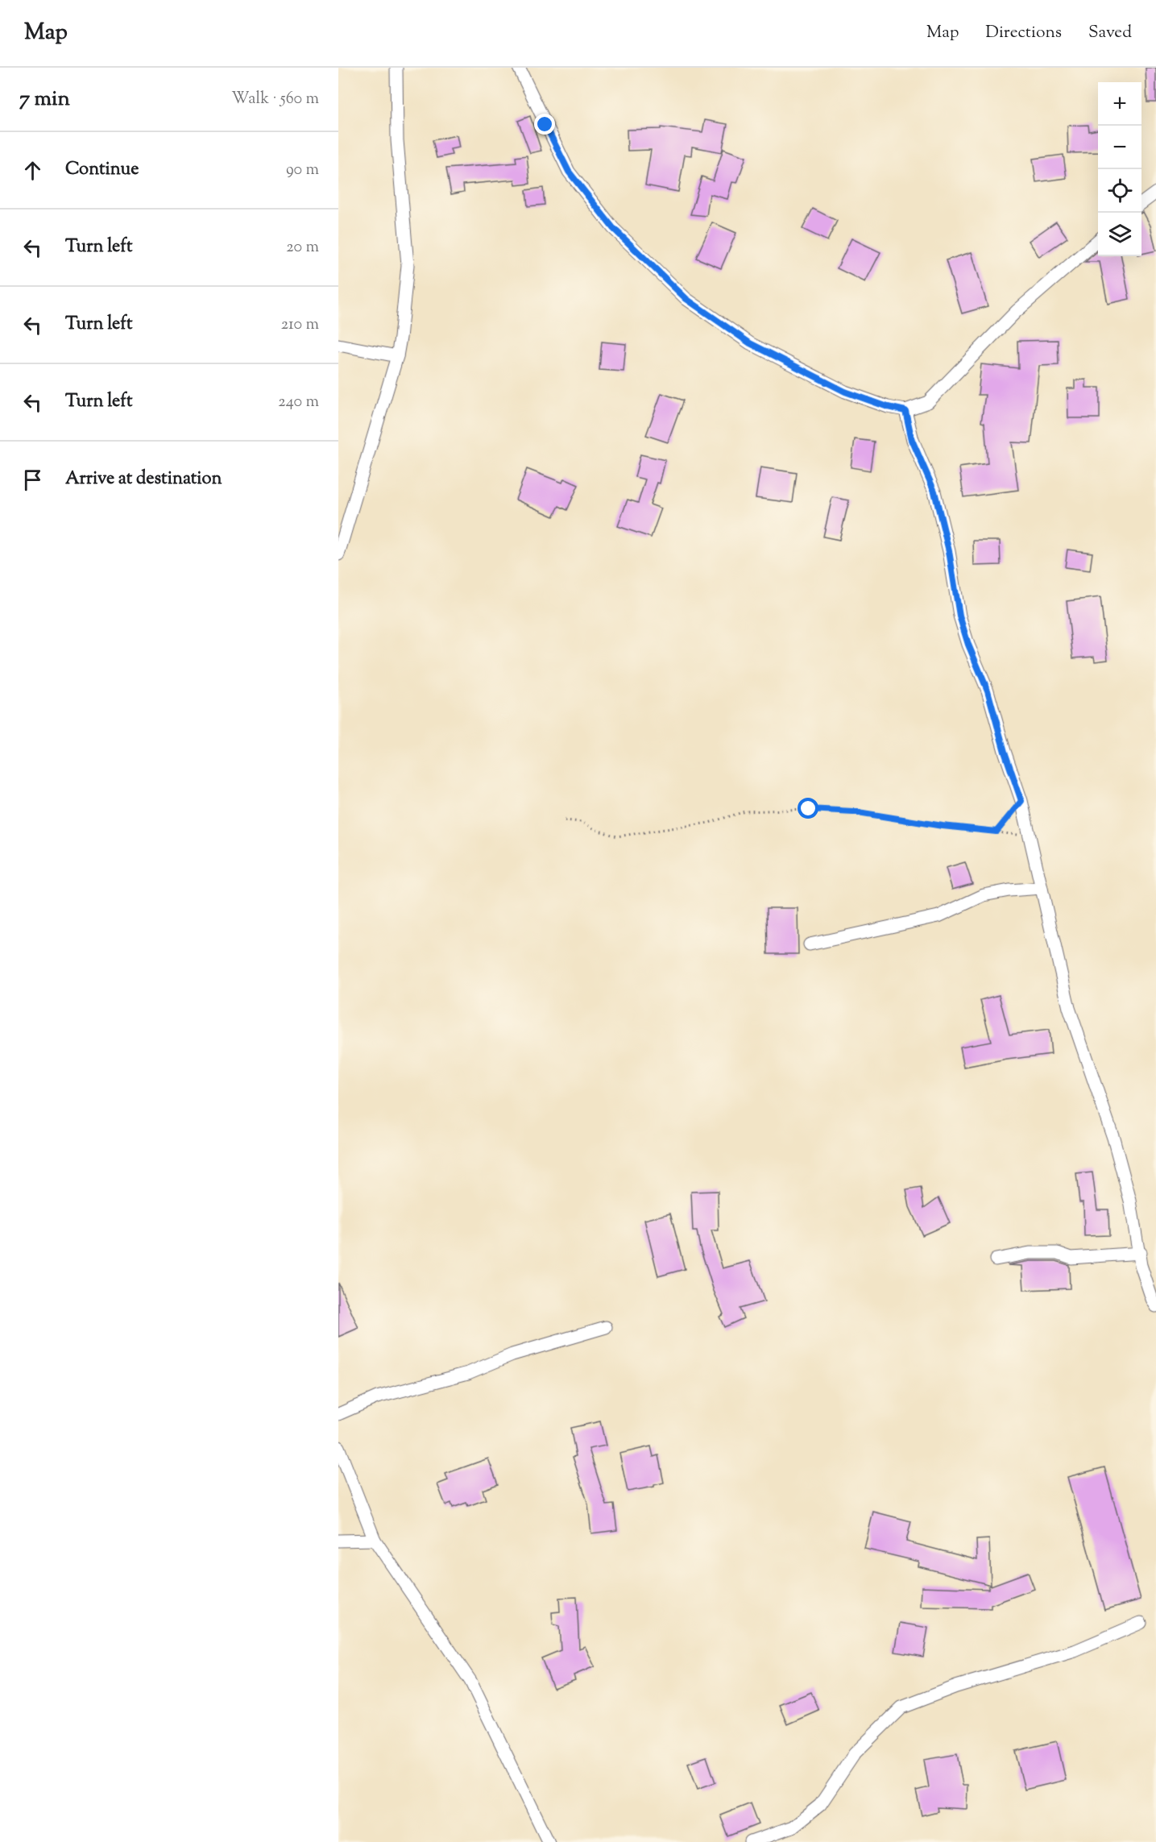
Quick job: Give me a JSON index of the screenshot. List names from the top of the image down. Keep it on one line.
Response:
{"page":{"header":"Map","nav":["Map","Directions","Saved"],"heading":["7 min","Walk · 560 m"],"map_buttons":["+","−"],"list":[["Continue","90 m"],["Turn left","20 m"],["Turn left","210 m"],["Turn left","240 m"],"Arrive at destination"]}}
